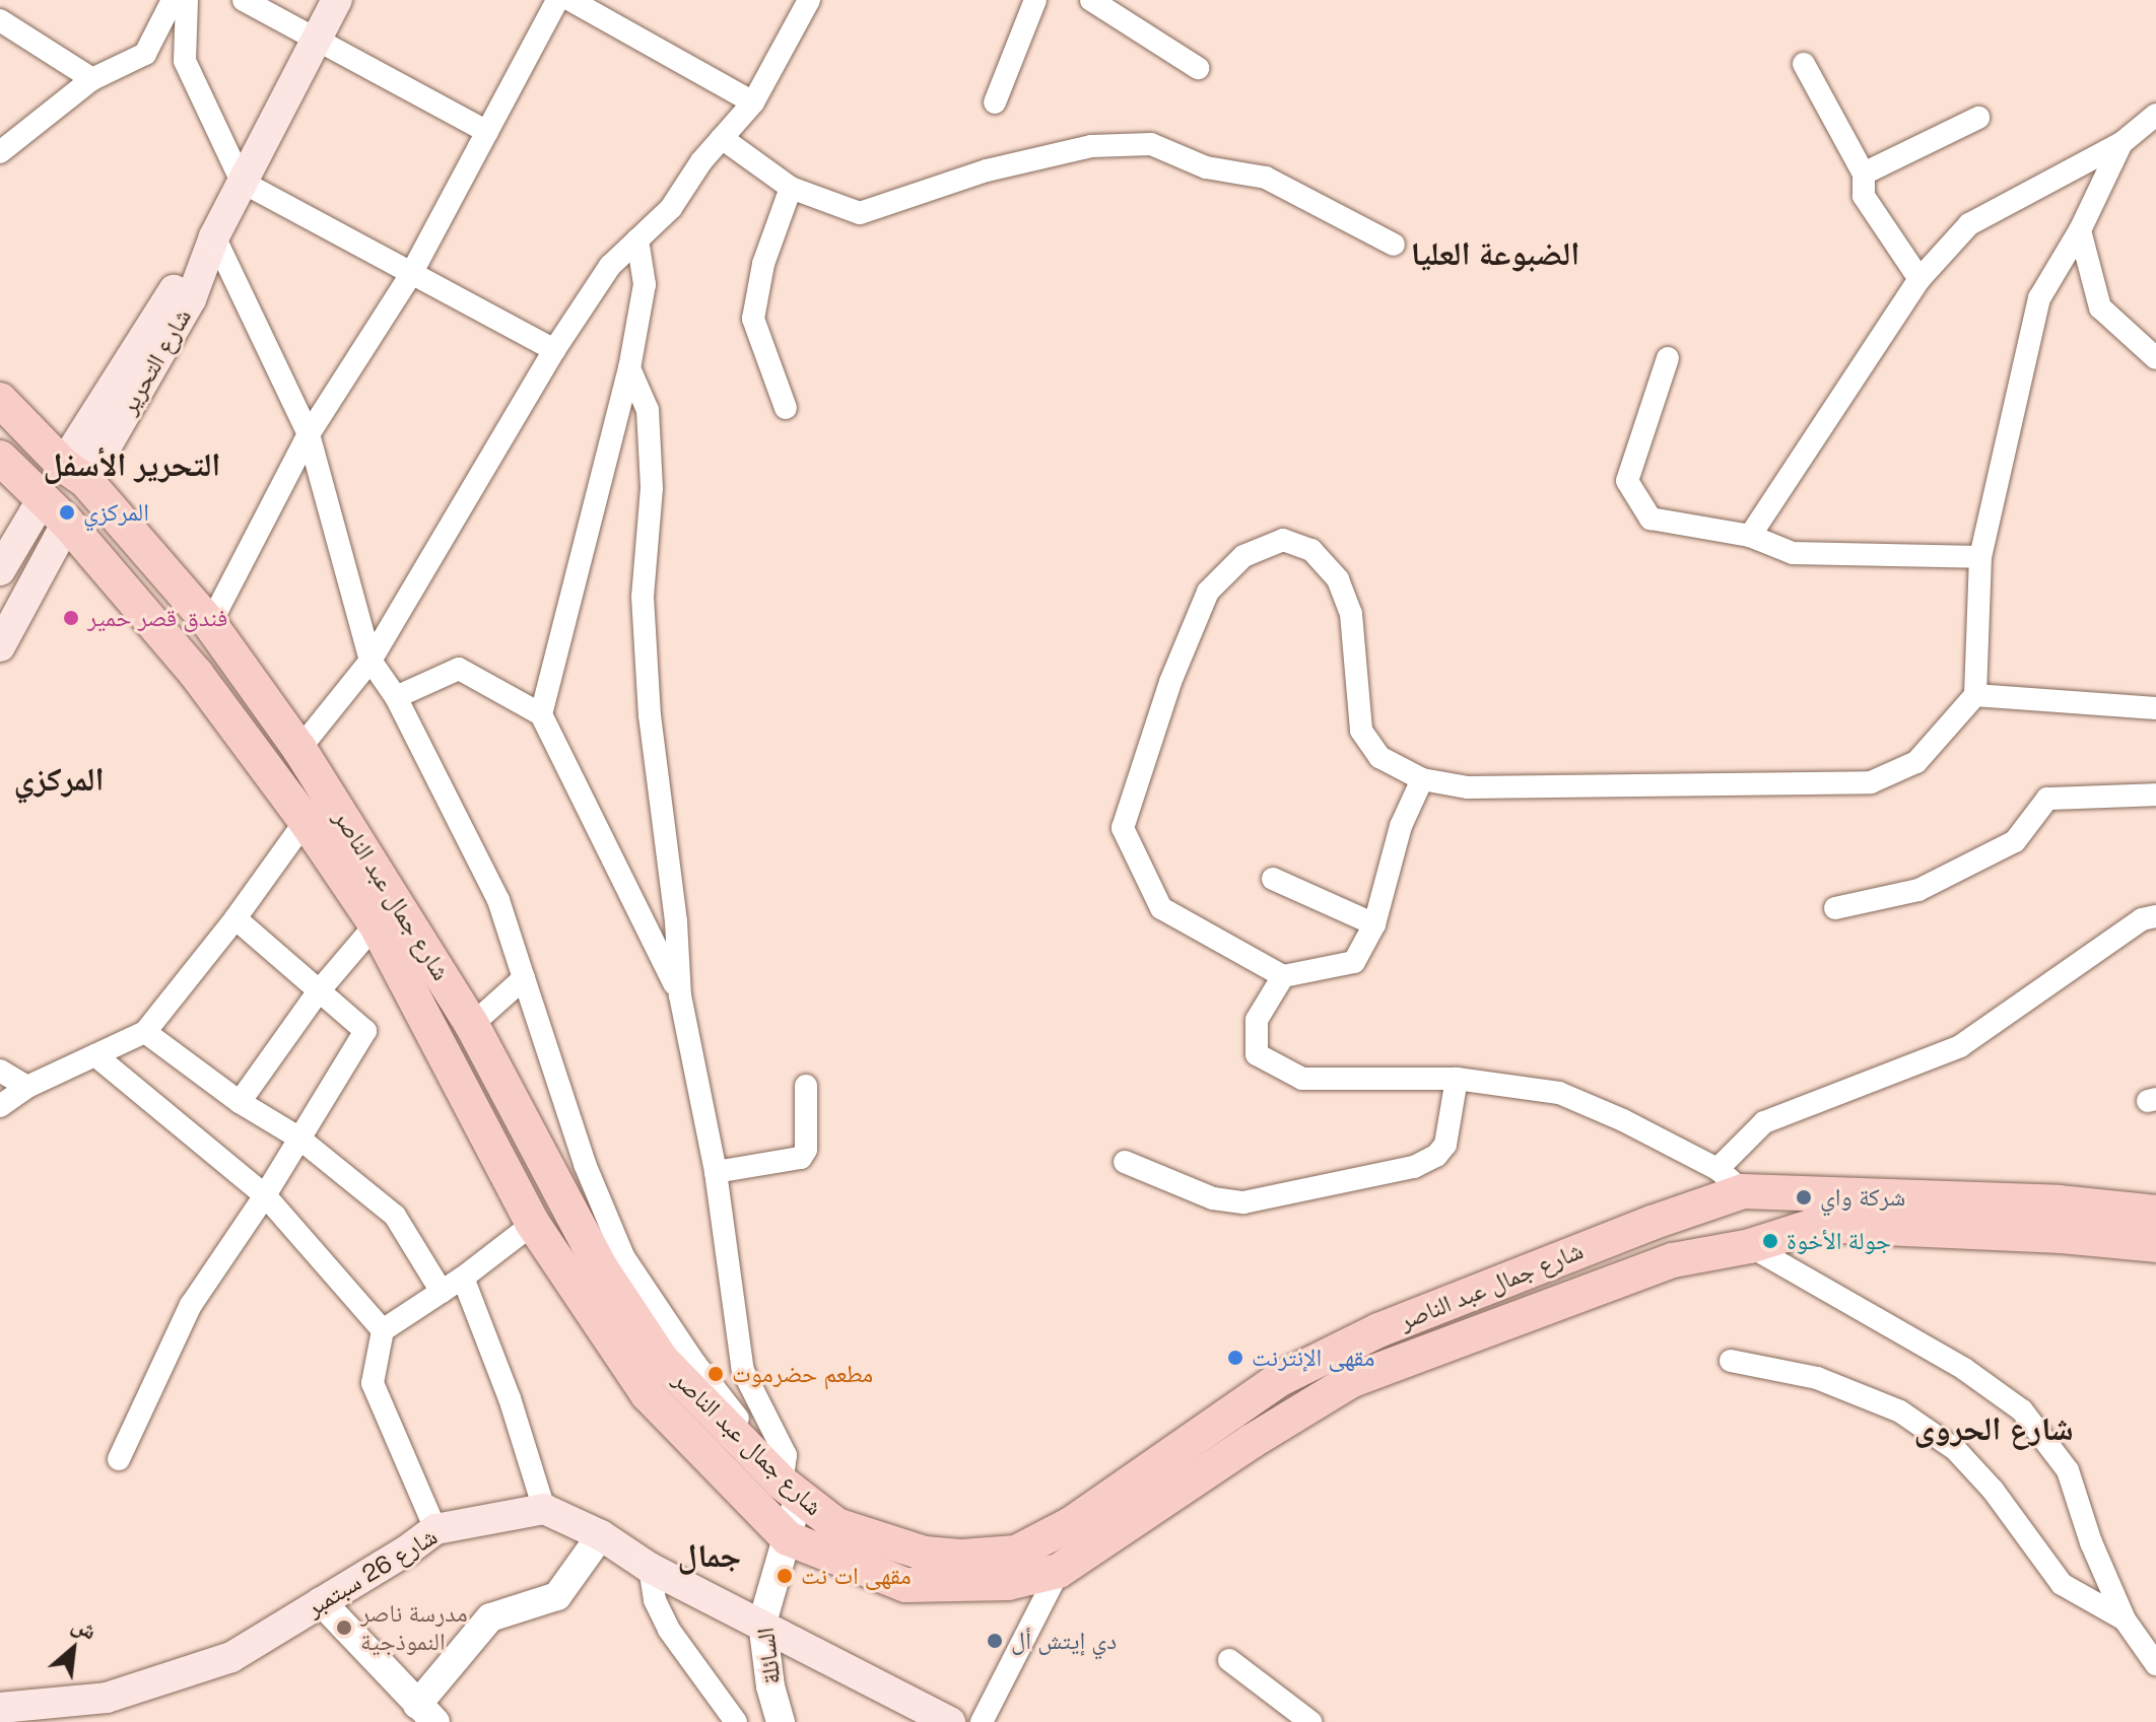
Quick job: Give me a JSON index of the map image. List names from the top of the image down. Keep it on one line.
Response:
{"streets":{"main road":["شارع التحرير","شارع جمال عبد الناصر","شارع 26 سبتمبر"],"street":["السائلة"]},"crossings":[["شارع التحرير","شارع جمال عبد الناصر"],["شارع جمال عبد الناصر","السائلة"]],"districts":["الضبوعة العليا","التحرير الأسفل","المركزي","شارع الحروى","جمال"],"places":["المركزي","فندق قصر حمير","شركة واي","جولة الأخوة","مقهى الإنترنت","مطعم حضرموت","مقهى ات نت","مدرسة ناصر النموذجية","دي إيتش أل"],"north":"top right"}
